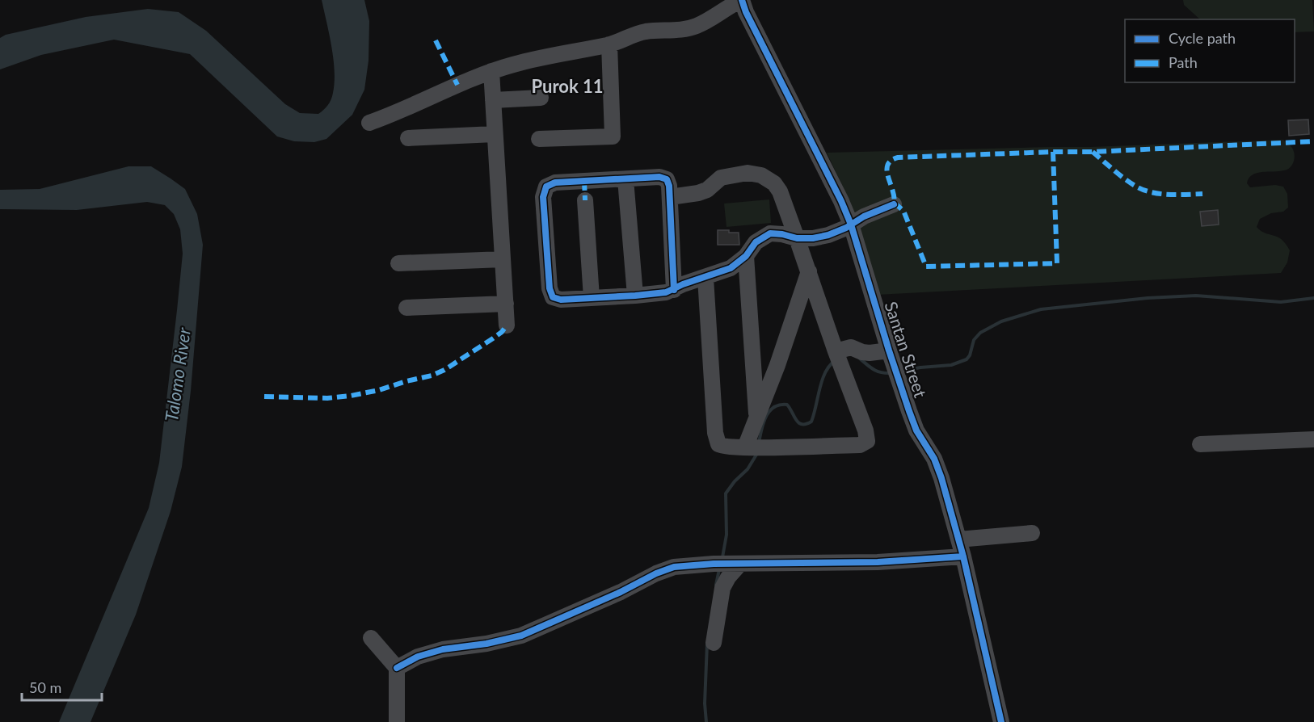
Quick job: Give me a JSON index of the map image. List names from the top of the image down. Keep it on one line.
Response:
{"streets":{"street":["Santan Street"]},"districts":["Purok 11"],"water":["Talomo River"],"legend":["Cycle path","Path"],"scale_bar":"50 m"}
